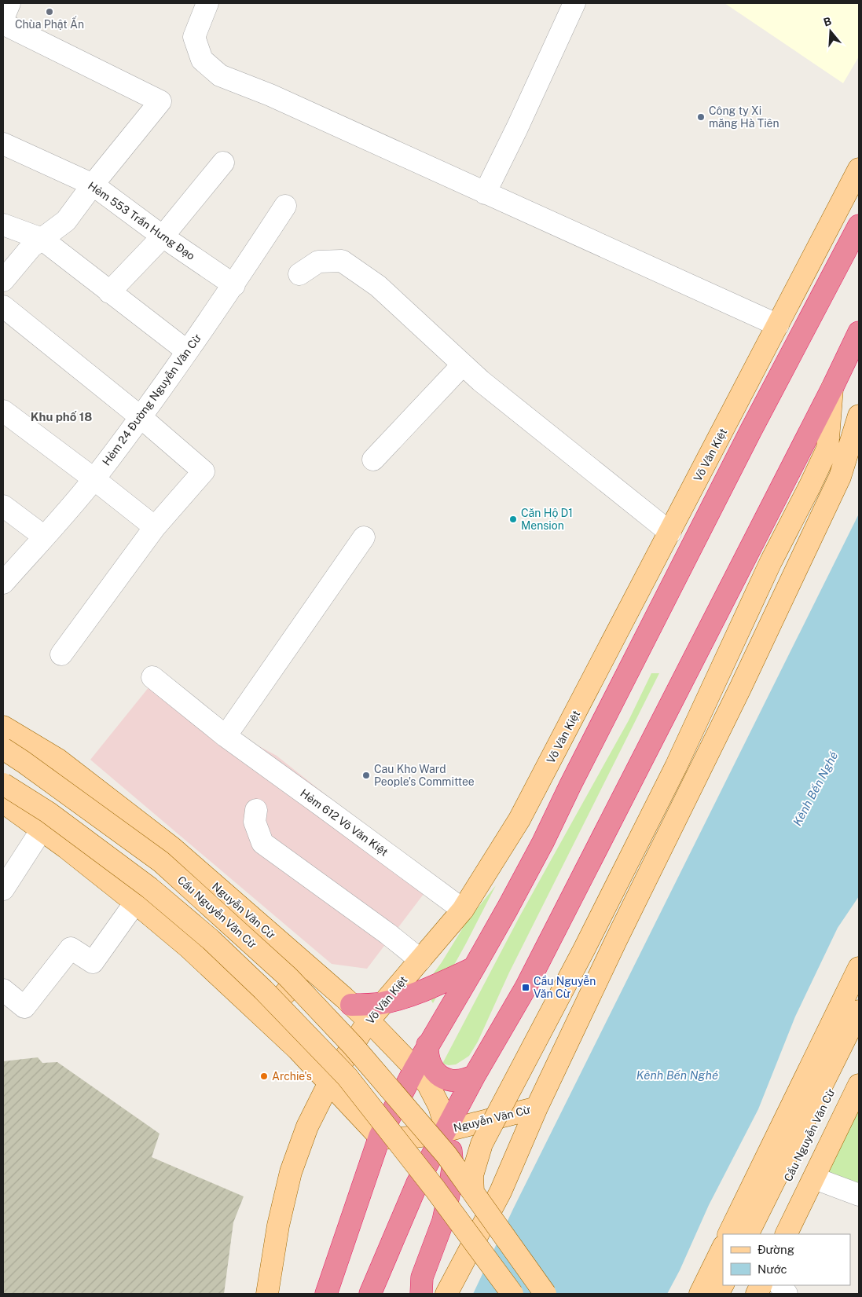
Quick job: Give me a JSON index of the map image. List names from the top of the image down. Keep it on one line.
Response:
{"streets":{"main road":["Võ Văn Kiệt","Nguyễn Văn Cừ","Cầu Nguyễn Văn Cừ"],"street":["Hẻm 553 Trần Hưng Đạo","Hẻm 24 Đường Nguyễn Văn Cừ","Hẻm 612 Võ Văn Kiệt"]},"crossings":[["Hẻm 553 Trần Hưng Đạo","Hẻm 24 Đường Nguyễn Văn Cừ"],["Võ Văn Kiệt","Hẻm 612 Võ Văn Kiệt"],["Võ Văn Kiệt","Nguyễn Văn Cừ"]],"districts":["Khu phố 18"],"water":["Kênh Bến Nghé"],"places":{"other":["Chùa Phật Ấn","Công ty Xi măng Hà Tiên","Căn Hộ D1 Mension","Cau Kho Ward People's Committee","Archie's"],"transit":["Cầu Nguyễn Văn Cừ"]},"legend":["Đường","Nước"],"north":"top"}
